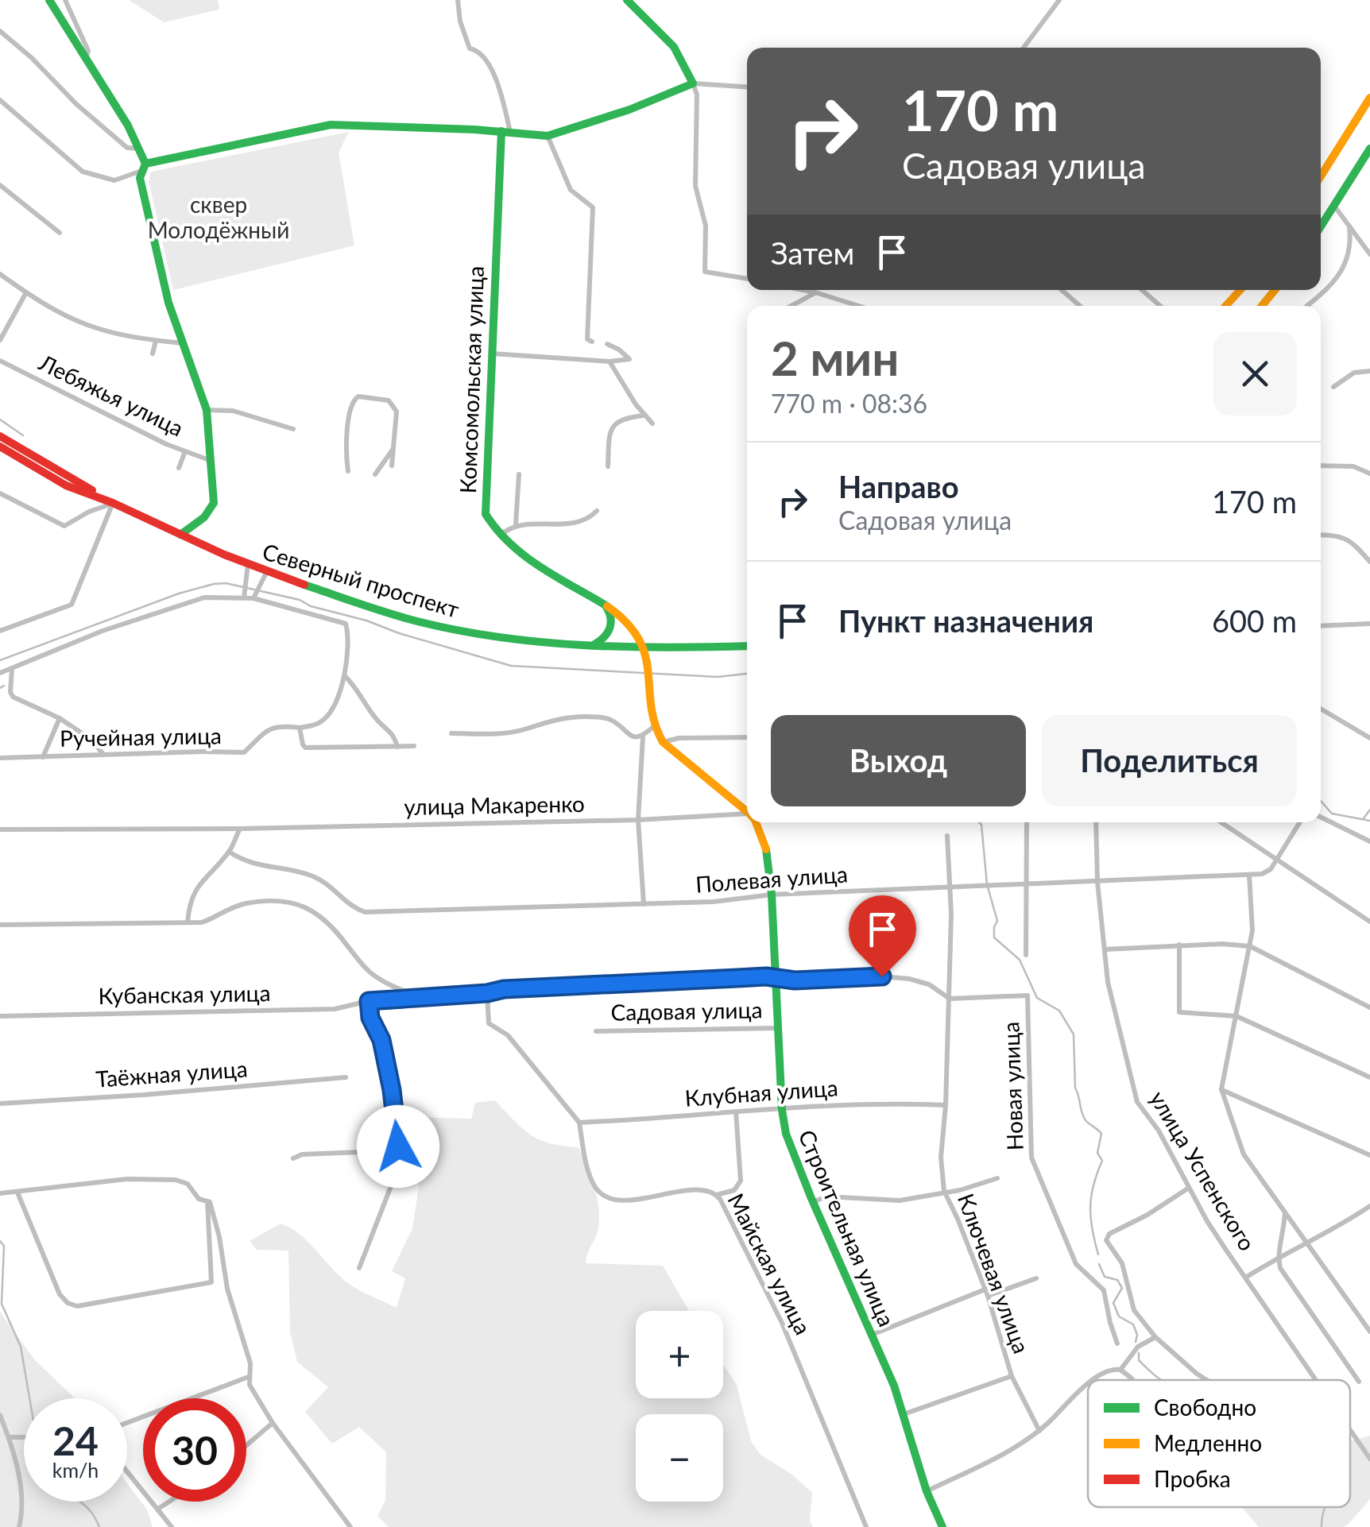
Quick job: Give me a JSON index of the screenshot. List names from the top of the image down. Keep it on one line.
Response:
{"streets":{"street":["Комсомольская улица","Лебяжья улица","Северный проспект","Ручейная улица","улица Макаренко","Полевая улица","Кубанская улица","Садовая улица","Таёжная улица","Новая улица","Клубная улица","улица Успенского","Строительная улица","Майская улица","Ключевая улица"]},"crossings":[["Полевая улица","улица Успенского"],["Полевая улица","Строительная улица"],["Полевая улица","Ключевая улица"],["Кубанская улица","Садовая улица"],["Садовая улица","Новая улица"],["Садовая улица","Строительная улица"],["Садовая улица","Ключевая улица"],["Новая улица","Ключевая улица"],["Клубная улица","Строительная улица"],["Клубная улица","Майская улица"],["Клубная улица","Ключевая улица"]],"parks":["сквер Молодёжный"],"legend":["Свободно","Медленно","Пробка"],"page":{"turn":["170 m","Садовая улица"],"then":"Затем","heading":["2 мин","770 m · 08:36"],"list":[{"name":"Направо","note":"Садовая улица","value":"170 m"},{"name":"Пункт назначения","value":"600 m"}],"buttons":["Выход","Поделиться"],"map_buttons":["+","−"],"speed":"24 km/h","limit":"30"}}
